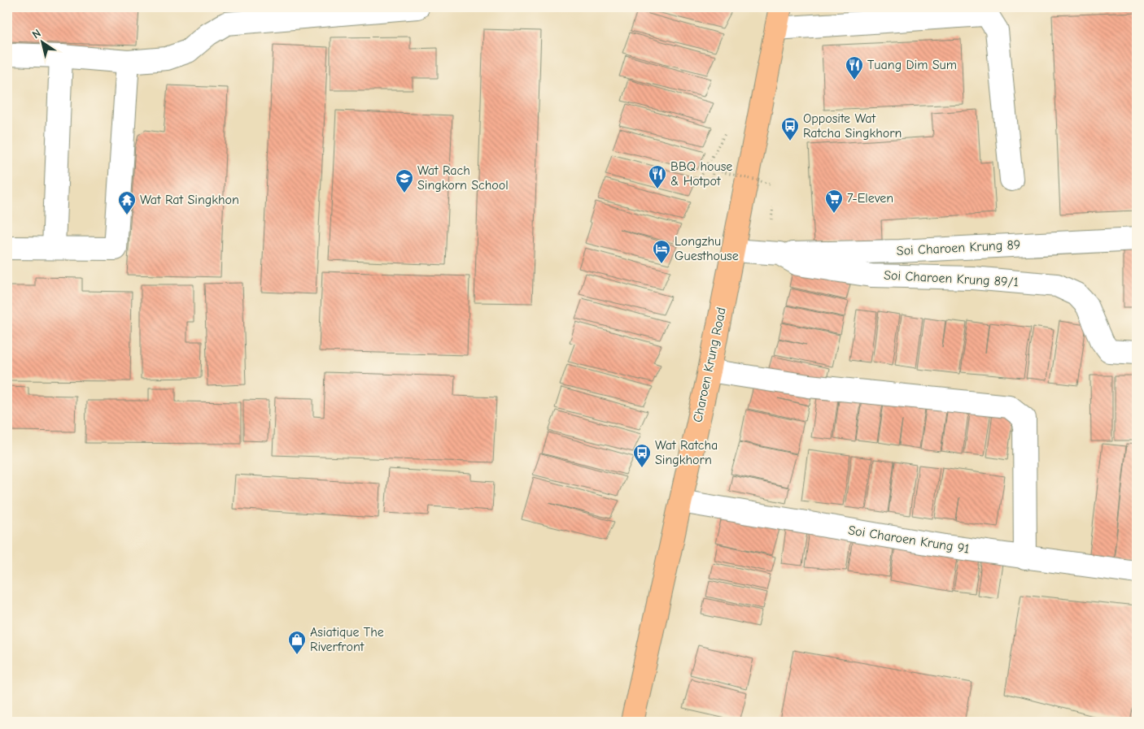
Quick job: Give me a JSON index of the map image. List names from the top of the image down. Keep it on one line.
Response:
{"streets":{"main road":["Charoen Krung Road"],"street":["Soi Charoen Krung 89","Soi Charoen Krung 89/1","Soi Charoen Krung 91"]},"crossings":[["Soi Charoen Krung 89","Soi Charoen Krung 89/1"],["Soi Charoen Krung 89/1","Charoen Krung Road"],["Charoen Krung Road","Soi Charoen Krung 91"]],"places":{"restaurant":["Tuang Dim Sum","BBQ house & Hotpot"],"bus stop":["Opposite Wat Ratcha Singkhorn","Wat Ratcha Singkhorn"],"school or university":["Wat Rach Singkorn School"],"supermarket":["7-Eleven"],"temple":["Wat Rat Singkhon"],"hotel":["Longzhu Guesthouse"],"shop":["Asiatique The Riverfront"]},"north":"top left"}
